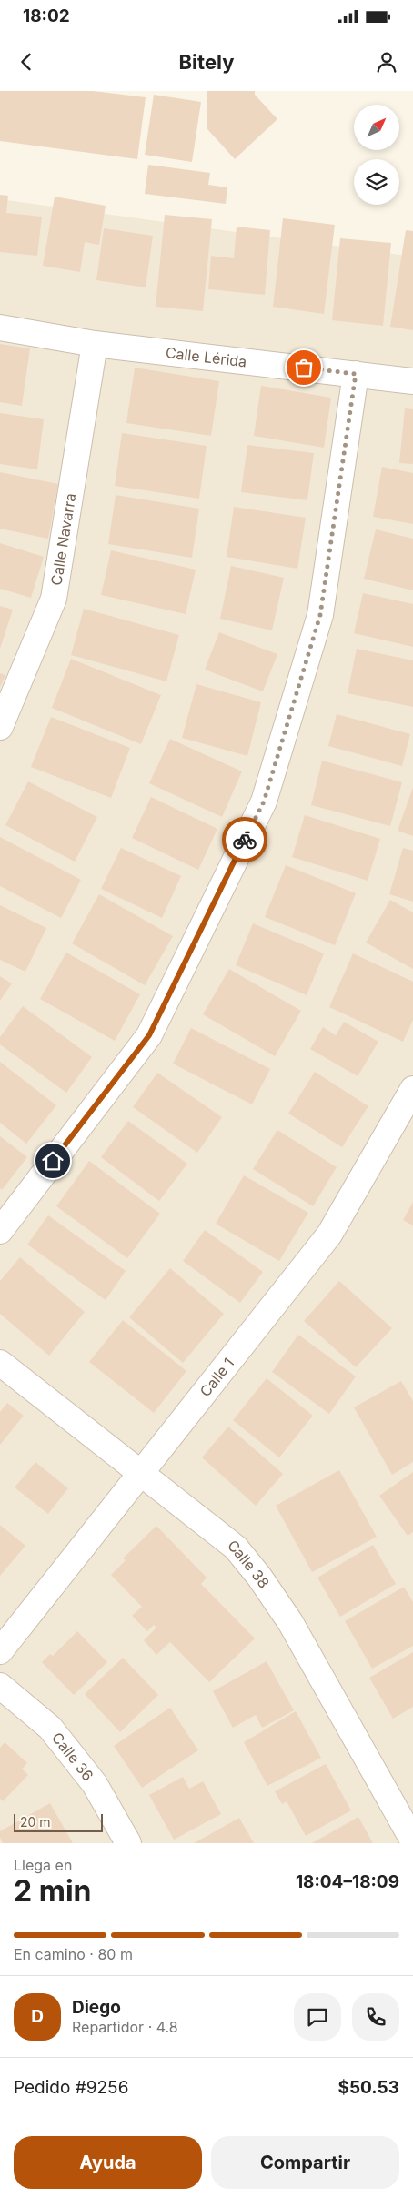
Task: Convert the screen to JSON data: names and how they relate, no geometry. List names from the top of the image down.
{
  "streets": {
    "street": [
      "Calle Lérida",
      "Calle Navarra",
      "Calle 1",
      "Calle 38",
      "Calle 36"
    ]
  },
  "crossings": [
    ["Calle Lérida", "Calle Navarra"],
    ["Calle 1", "Calle 38"]
  ],
  "scale_bar": "20 m",
  "north": "top right",
  "page": {
    "status": "18:02",
    "header": "Bitely",
    "scale": "20 m",
    "heading": ["2 min", "Llega en", "18:04–18:09"],
    "panel": [
      "Diego",
      "Repartidor · 4.8",
      "Pedido #9256",
      "$50.53"
    ],
    "bar": "En camino · 80 m",
    "round": "D",
    "buttons": ["Ayuda", "Compartir"]
  }
}
